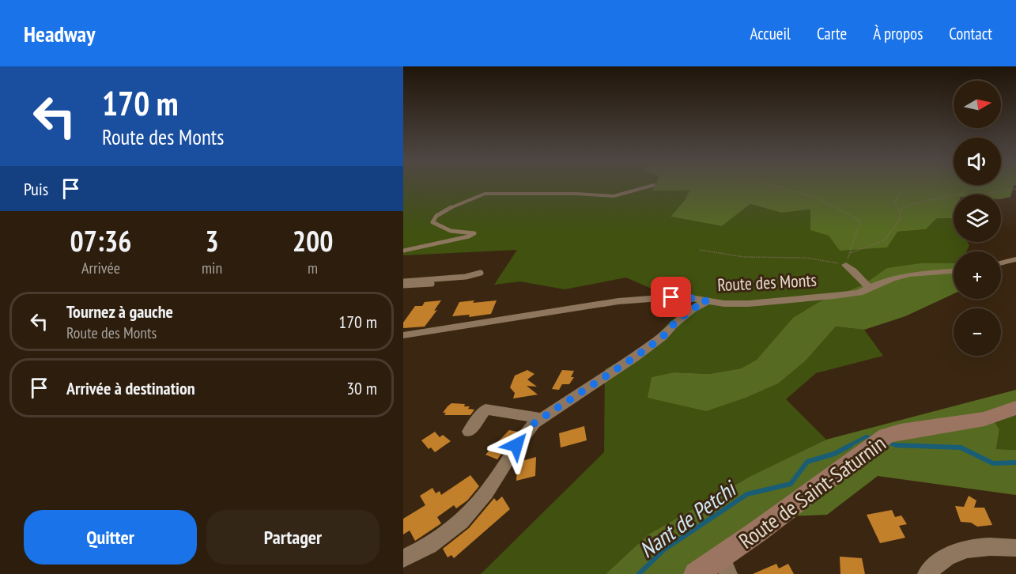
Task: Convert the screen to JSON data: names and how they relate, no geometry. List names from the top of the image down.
{
  "streets": {
    "street": ["Route des Monts", "Route de Saint-Saturnin"]
  },
  "water": ["Nant de Petchi"],
  "north": "right",
  "page": {
    "header": "Headway",
    "nav": [
      "Accueil",
      "Carte",
      "À propos",
      "Contact"
    ],
    "turn": ["170 m", "Route des Monts"],
    "map_buttons": ["+", "−"],
    "then": "Puis",
    "eta": [
      "07:36",
      "Arrivée",
      "3",
      "min",
      "200",
      "m"
    ],
    "list": [
      {
        "name": "Tournez à gauche",
        "note": "Route des Monts",
        "value": "170 m"
      },
      {
        "name": "Arrivée à destination",
        "value": "30 m"
      }
    ],
    "buttons": ["Quitter", "Partager"]
  }
}
